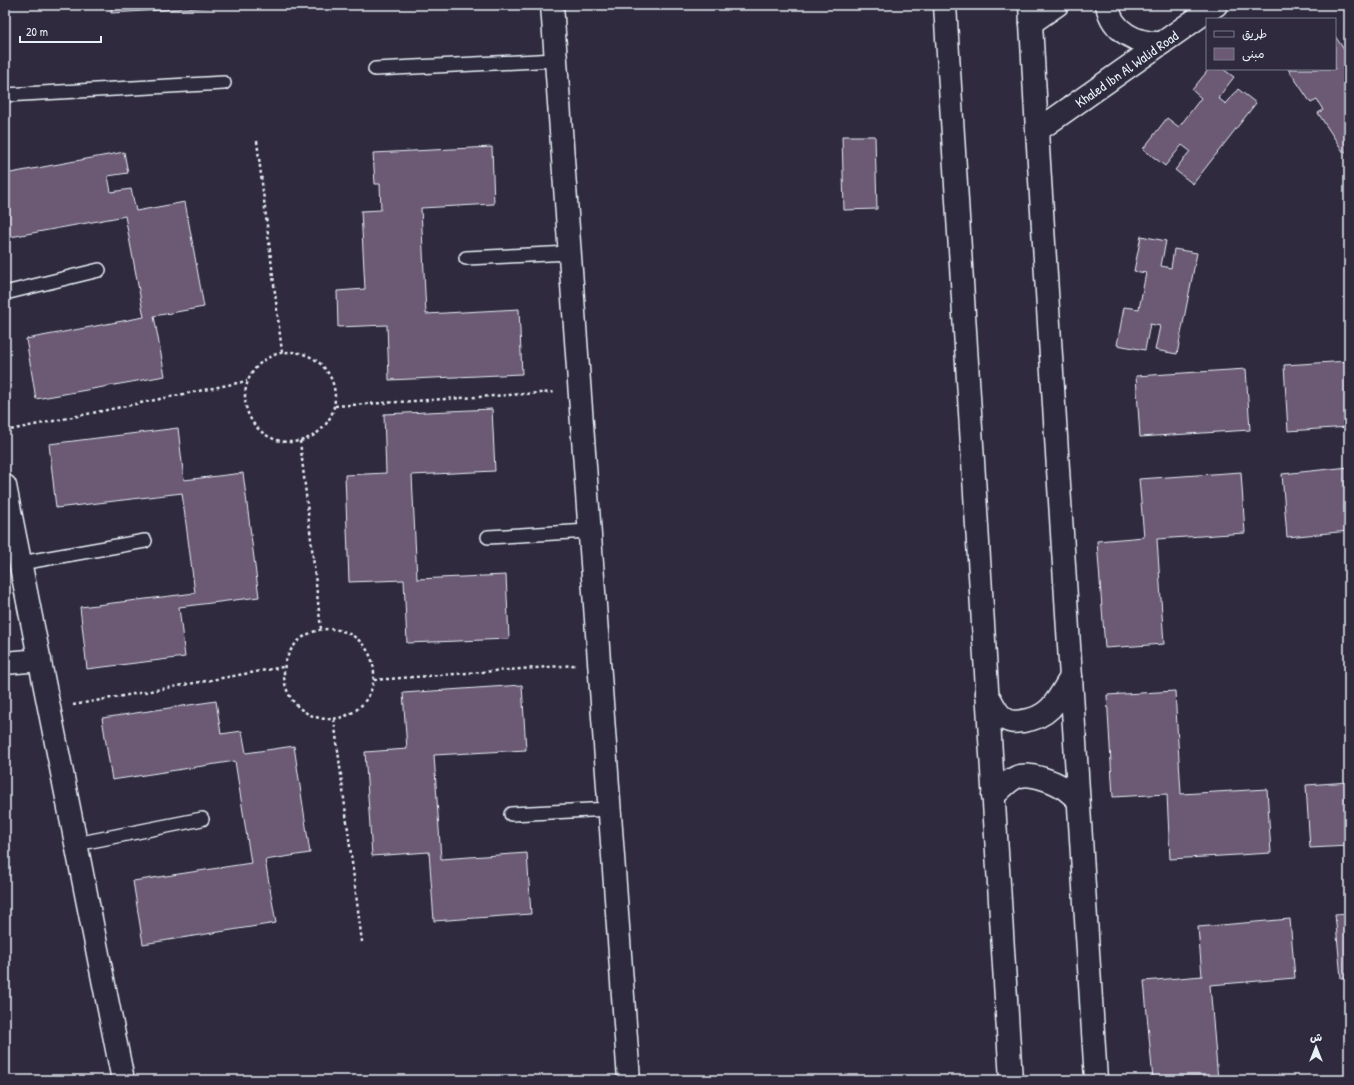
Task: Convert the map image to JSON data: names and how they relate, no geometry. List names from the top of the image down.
{
  "streets": {
    "street": ["Khaled Ibn Al Walid Road"]
  },
  "legend": ["طريق", "مبنى"],
  "scale_bar": "20 m",
  "north": "top"
}
